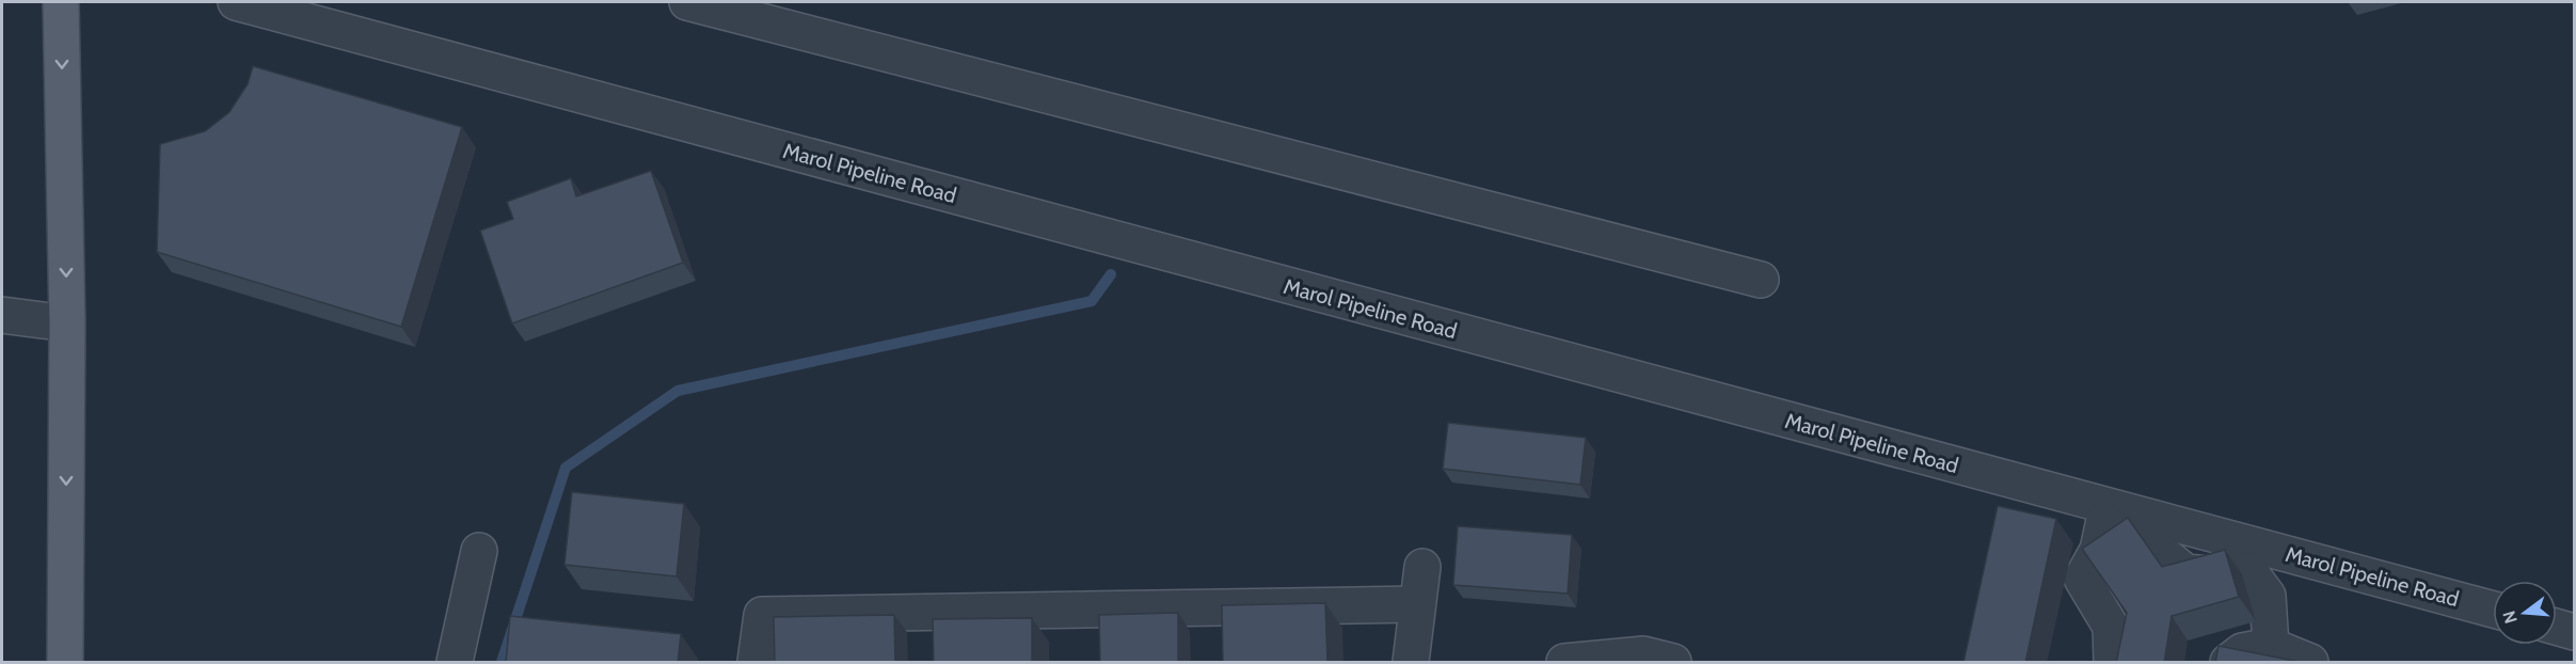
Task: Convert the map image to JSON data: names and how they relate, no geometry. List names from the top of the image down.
{
  "streets": {
    "street": ["Marol Pipeline Road"]
  },
  "north": "left"
}
